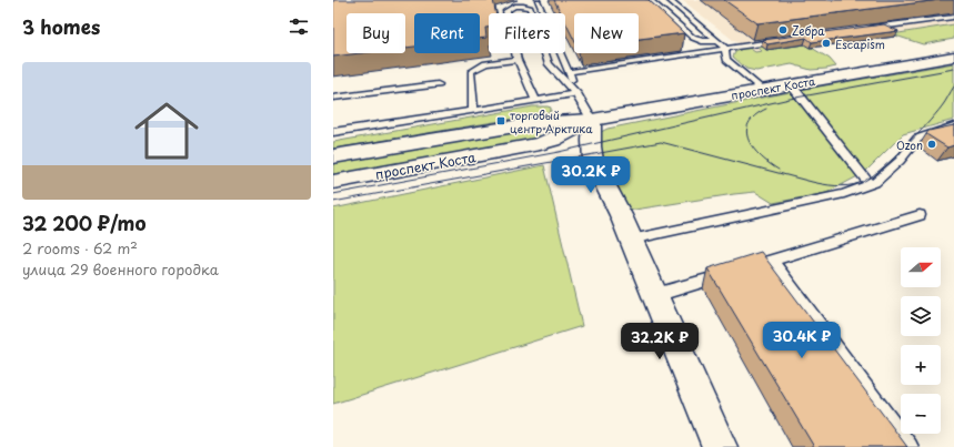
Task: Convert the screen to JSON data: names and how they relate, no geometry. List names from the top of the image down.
{
  "streets": {
    "main road": ["проспект Коста"]
  },
  "places": {
    "other": ["Zeбра", "Escapism", "Ozon"],
    "transit": ["торговый центр Арктика"]
  },
  "north": "right",
  "page": {
    "heading": "3 homes",
    "chip": [
      "Buy",
      "Rent",
      "Filters",
      "New"
    ],
    "list": [
      {
        "name": "32 200 ₽/mo",
        "note": "2 rooms · 62 m² · улица 29 военного городка"
      }
    ],
    "price": ["30.2K ₽", "30.4K ₽", "32.2K ₽"],
    "map_buttons": ["+", "−"]
  }
}
